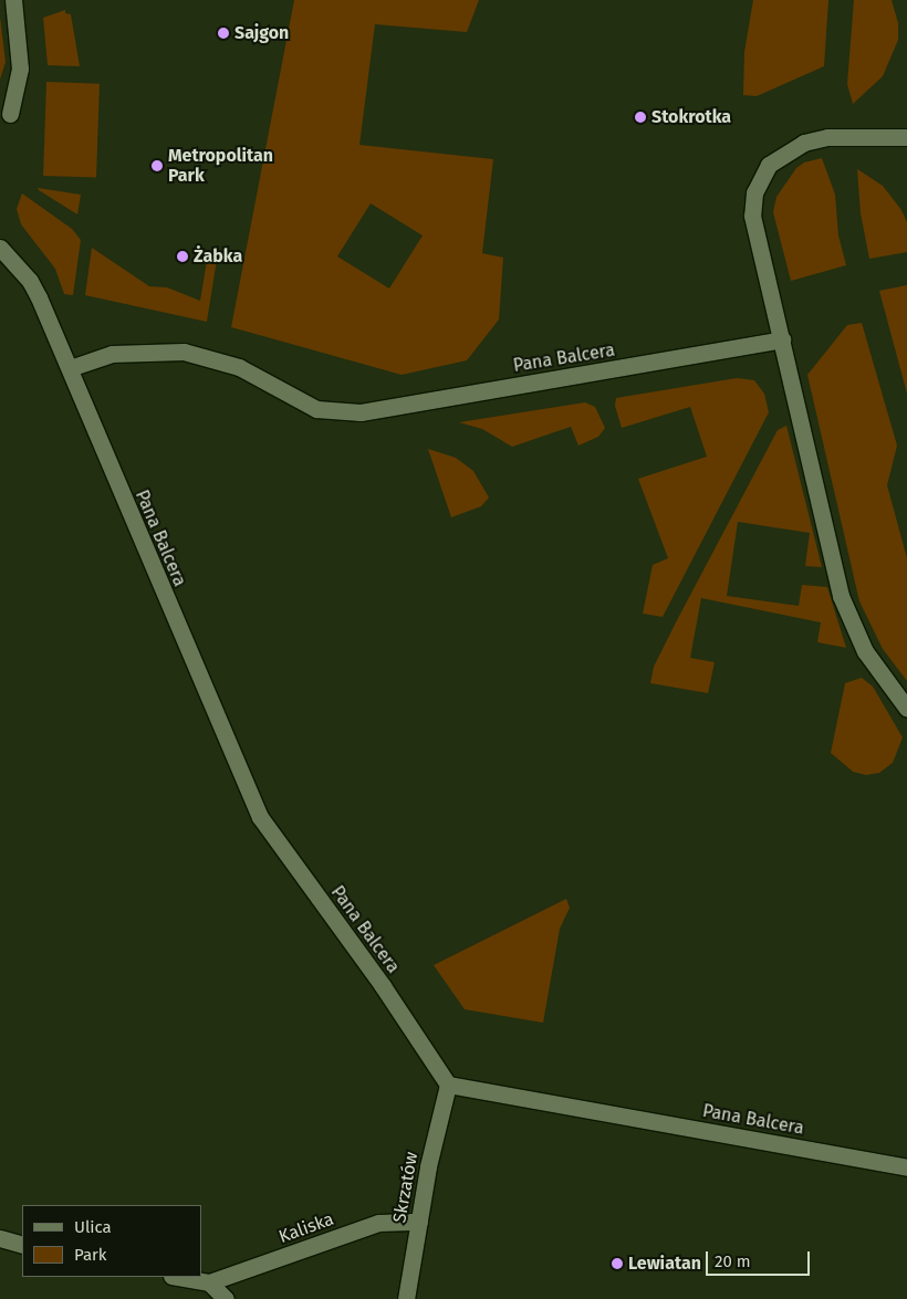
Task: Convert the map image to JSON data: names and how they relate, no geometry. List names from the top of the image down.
{
  "streets": {
    "street": ["Pana Balcera", "Skrzatów", "Kaliska"]
  },
  "crossings": [
    ["Pana Balcera", "Skrzatów"],
    ["Skrzatów", "Kaliska"]
  ],
  "places": [
    "Sajgon",
    "Stokrotka",
    "Metropolitan Park",
    "Żabka",
    "Lewiatan"
  ],
  "legend": ["Ulica", "Park"],
  "scale_bar": "20 m"
}
